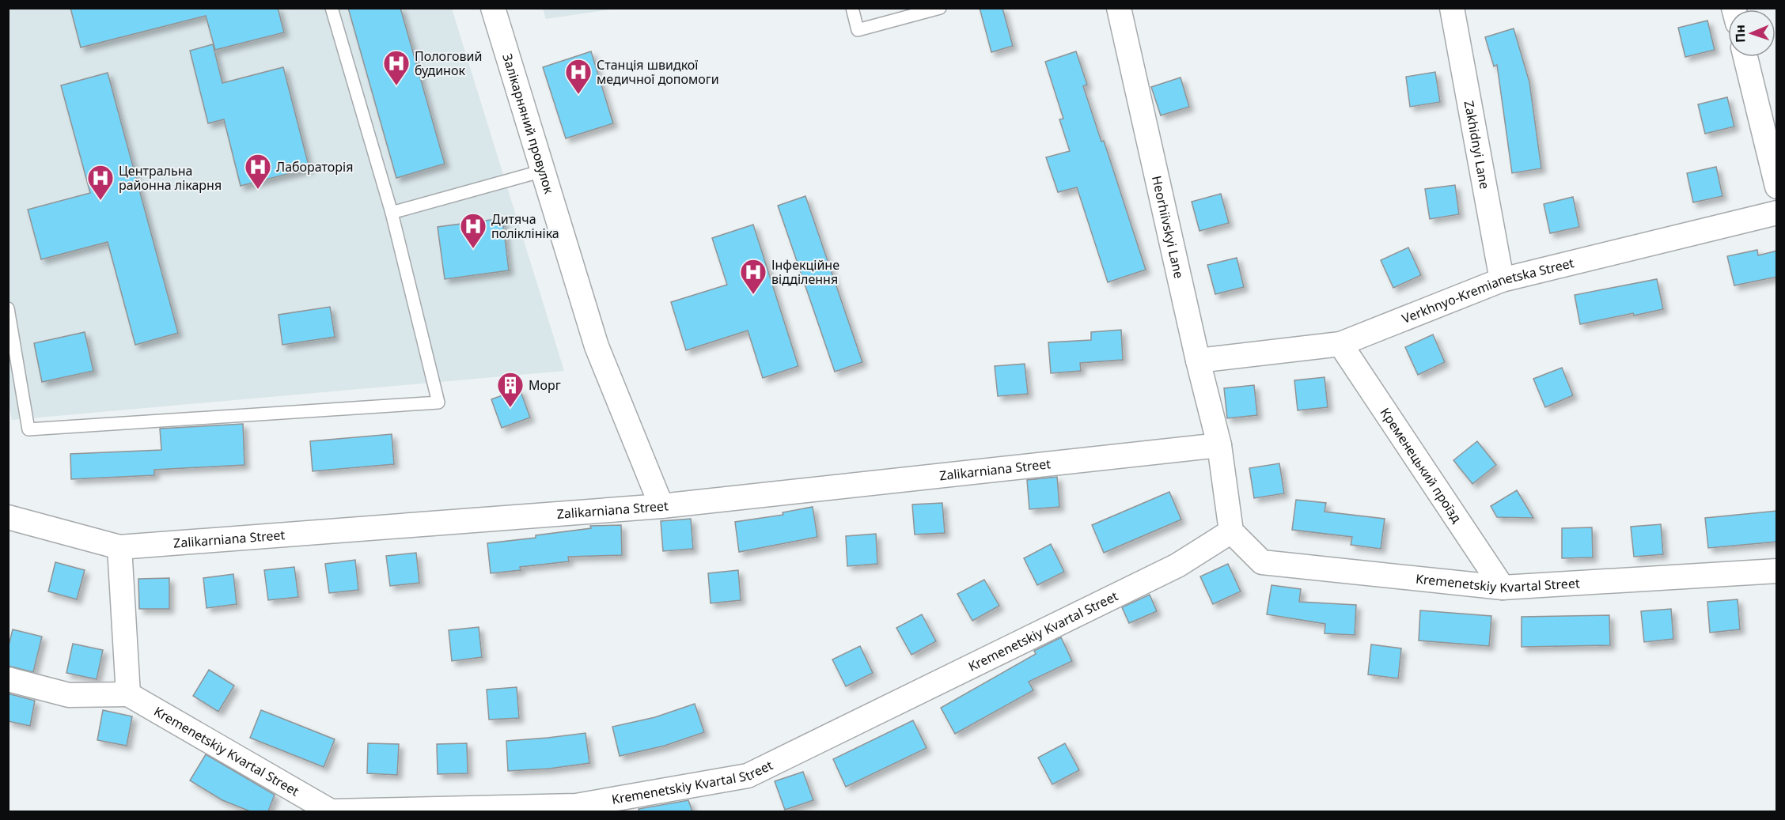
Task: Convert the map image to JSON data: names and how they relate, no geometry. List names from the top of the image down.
{
  "streets": {
    "street": [
      "Залікарняний провулок",
      "Zakhidnyi Lane",
      "Heorhiivskyi Lane",
      "Verkhnyo-Kremianetska Street",
      "Кременецький проїзд",
      "Zalikarniana Street",
      "Kremenetskiy Kvartal Street"
    ]
  },
  "crossings": [
    ["Залікарняний провулок", "Zalikarniana Street"],
    ["Zakhidnyi Lane", "Verkhnyo-Kremianetska Street"],
    ["Heorhiivskyi Lane", "Verkhnyo-Kremianetska Street"],
    ["Heorhiivskyi Lane", "Zalikarniana Street"],
    ["Verkhnyo-Kremianetska Street", "Кременецький проїзд"],
    ["Кременецький проїзд", "Kremenetskiy Kvartal Street"]
  ],
  "places": {
    "hospital": [
      "Пологовий будинок",
      "Станція швидкої медичної допомоги",
      "Лабораторія",
      "Центральна районна лікарня",
      "Дитяча поліклініка",
      "Інфекційне відділення"
    ],
    "building": ["Морг"]
  },
  "north": "left"
}
